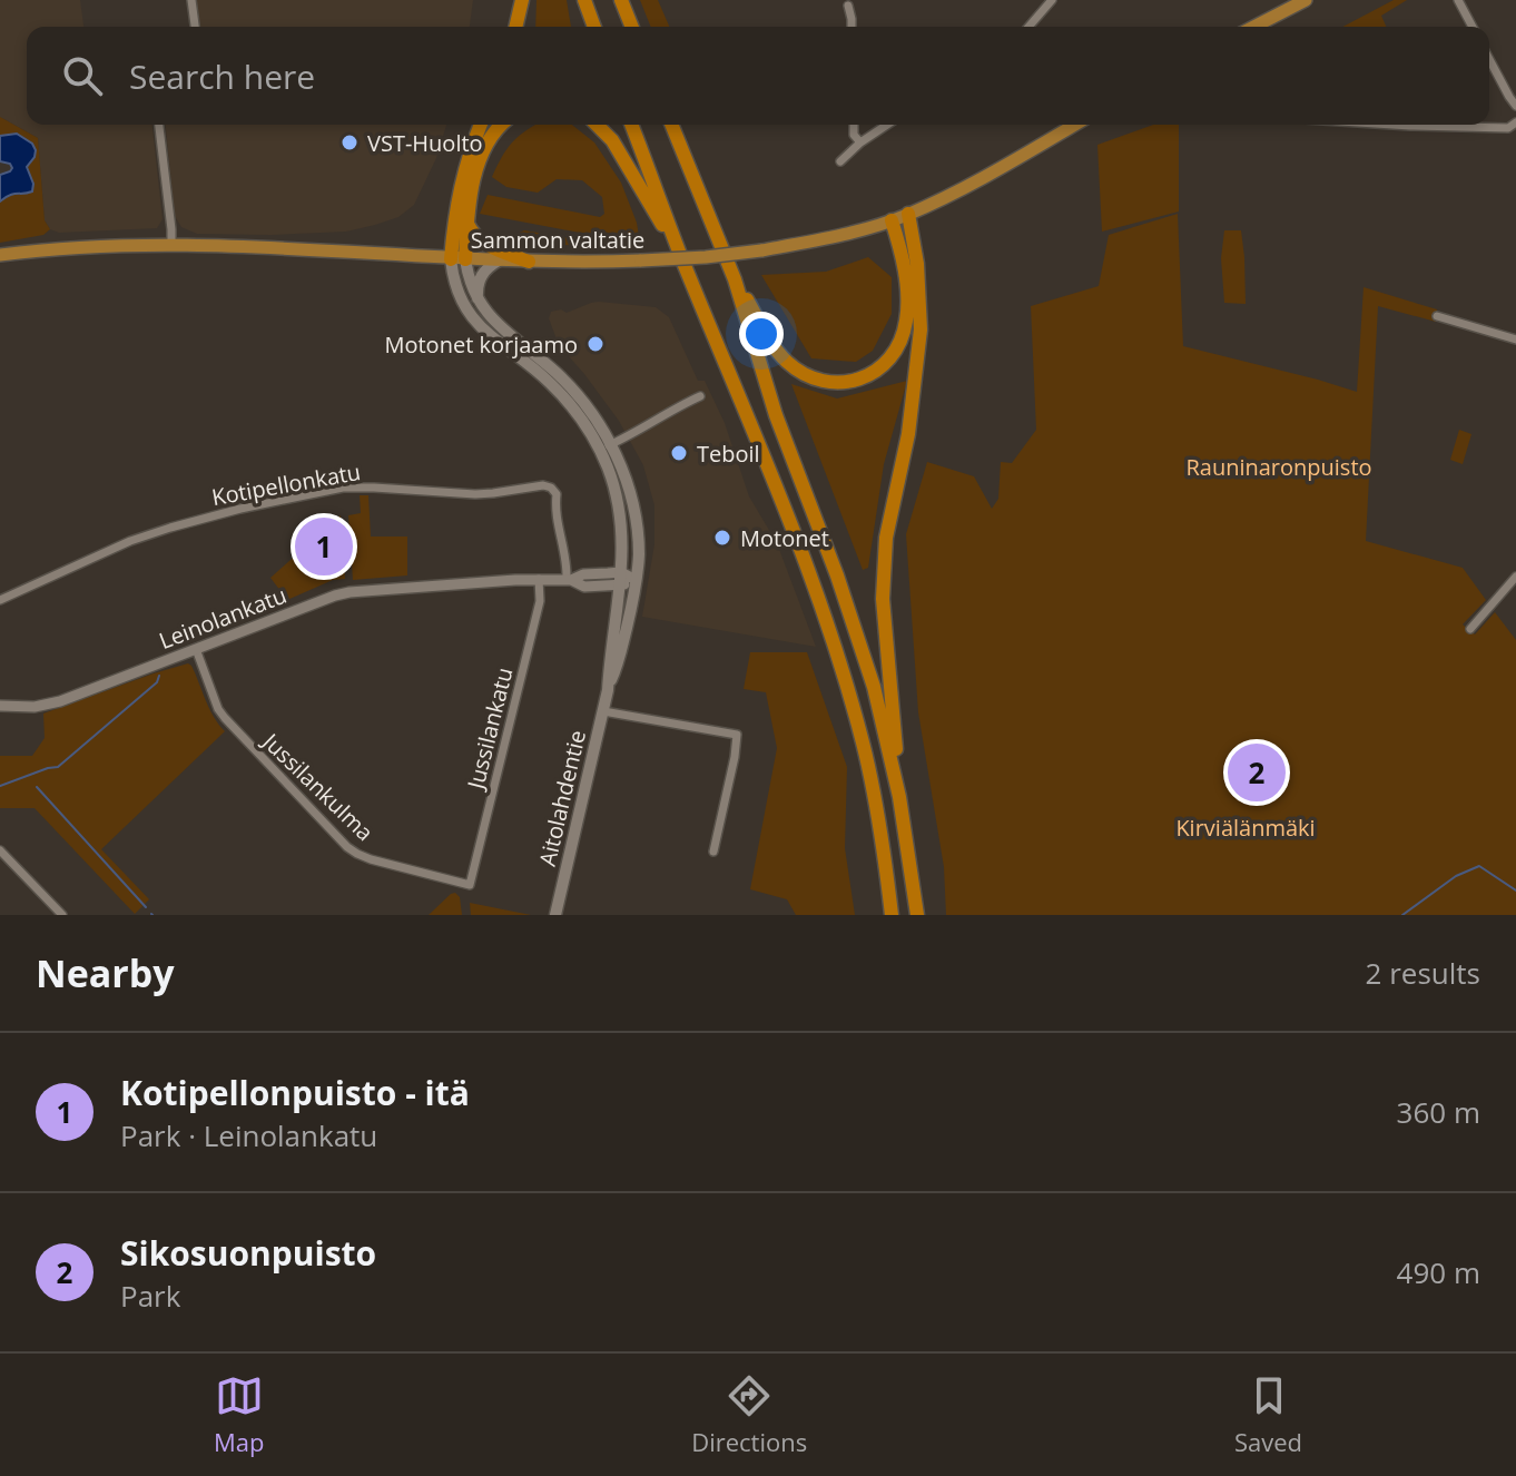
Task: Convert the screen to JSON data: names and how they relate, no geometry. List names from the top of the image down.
{
  "streets": {
    "main road": ["Sammon valtatie", "Aitolahdentie"],
    "street": [
      "Kotipellonkatu",
      "Leinolankatu",
      "Jussilankatu",
      "Jussilankulma"
    ]
  },
  "crossings": [
    ["Sammon valtatie", "Aitolahdentie"],
    ["Kotipellonkatu", "Leinolankatu"],
    ["Leinolankatu", "Jussilankatu"],
    ["Leinolankatu", "Jussilankulma"],
    ["Leinolankatu", "Aitolahdentie"],
    ["Jussilankatu", "Jussilankulma"]
  ],
  "parks": ["Rauninaronpuisto", "Kirviälänmäki"],
  "places": [
    "VST-Huolto",
    "Motonet korjaamo",
    "Teboil",
    "Motonet"
  ],
  "page": {
    "search": "Search here",
    "pins": ["1", "2"],
    "heading": ["Nearby", "2 results"],
    "list": [
      {
        "mark": "1",
        "name": "Kotipellonpuisto - itä",
        "note": "Park · Leinolankatu",
        "value": "360 m"
      },
      {
        "mark": "2",
        "name": "Sikosuonpuisto",
        "note": "Park",
        "value": "490 m"
      }
    ],
    "nav": ["Map", "Directions", "Saved"]
  }
}
